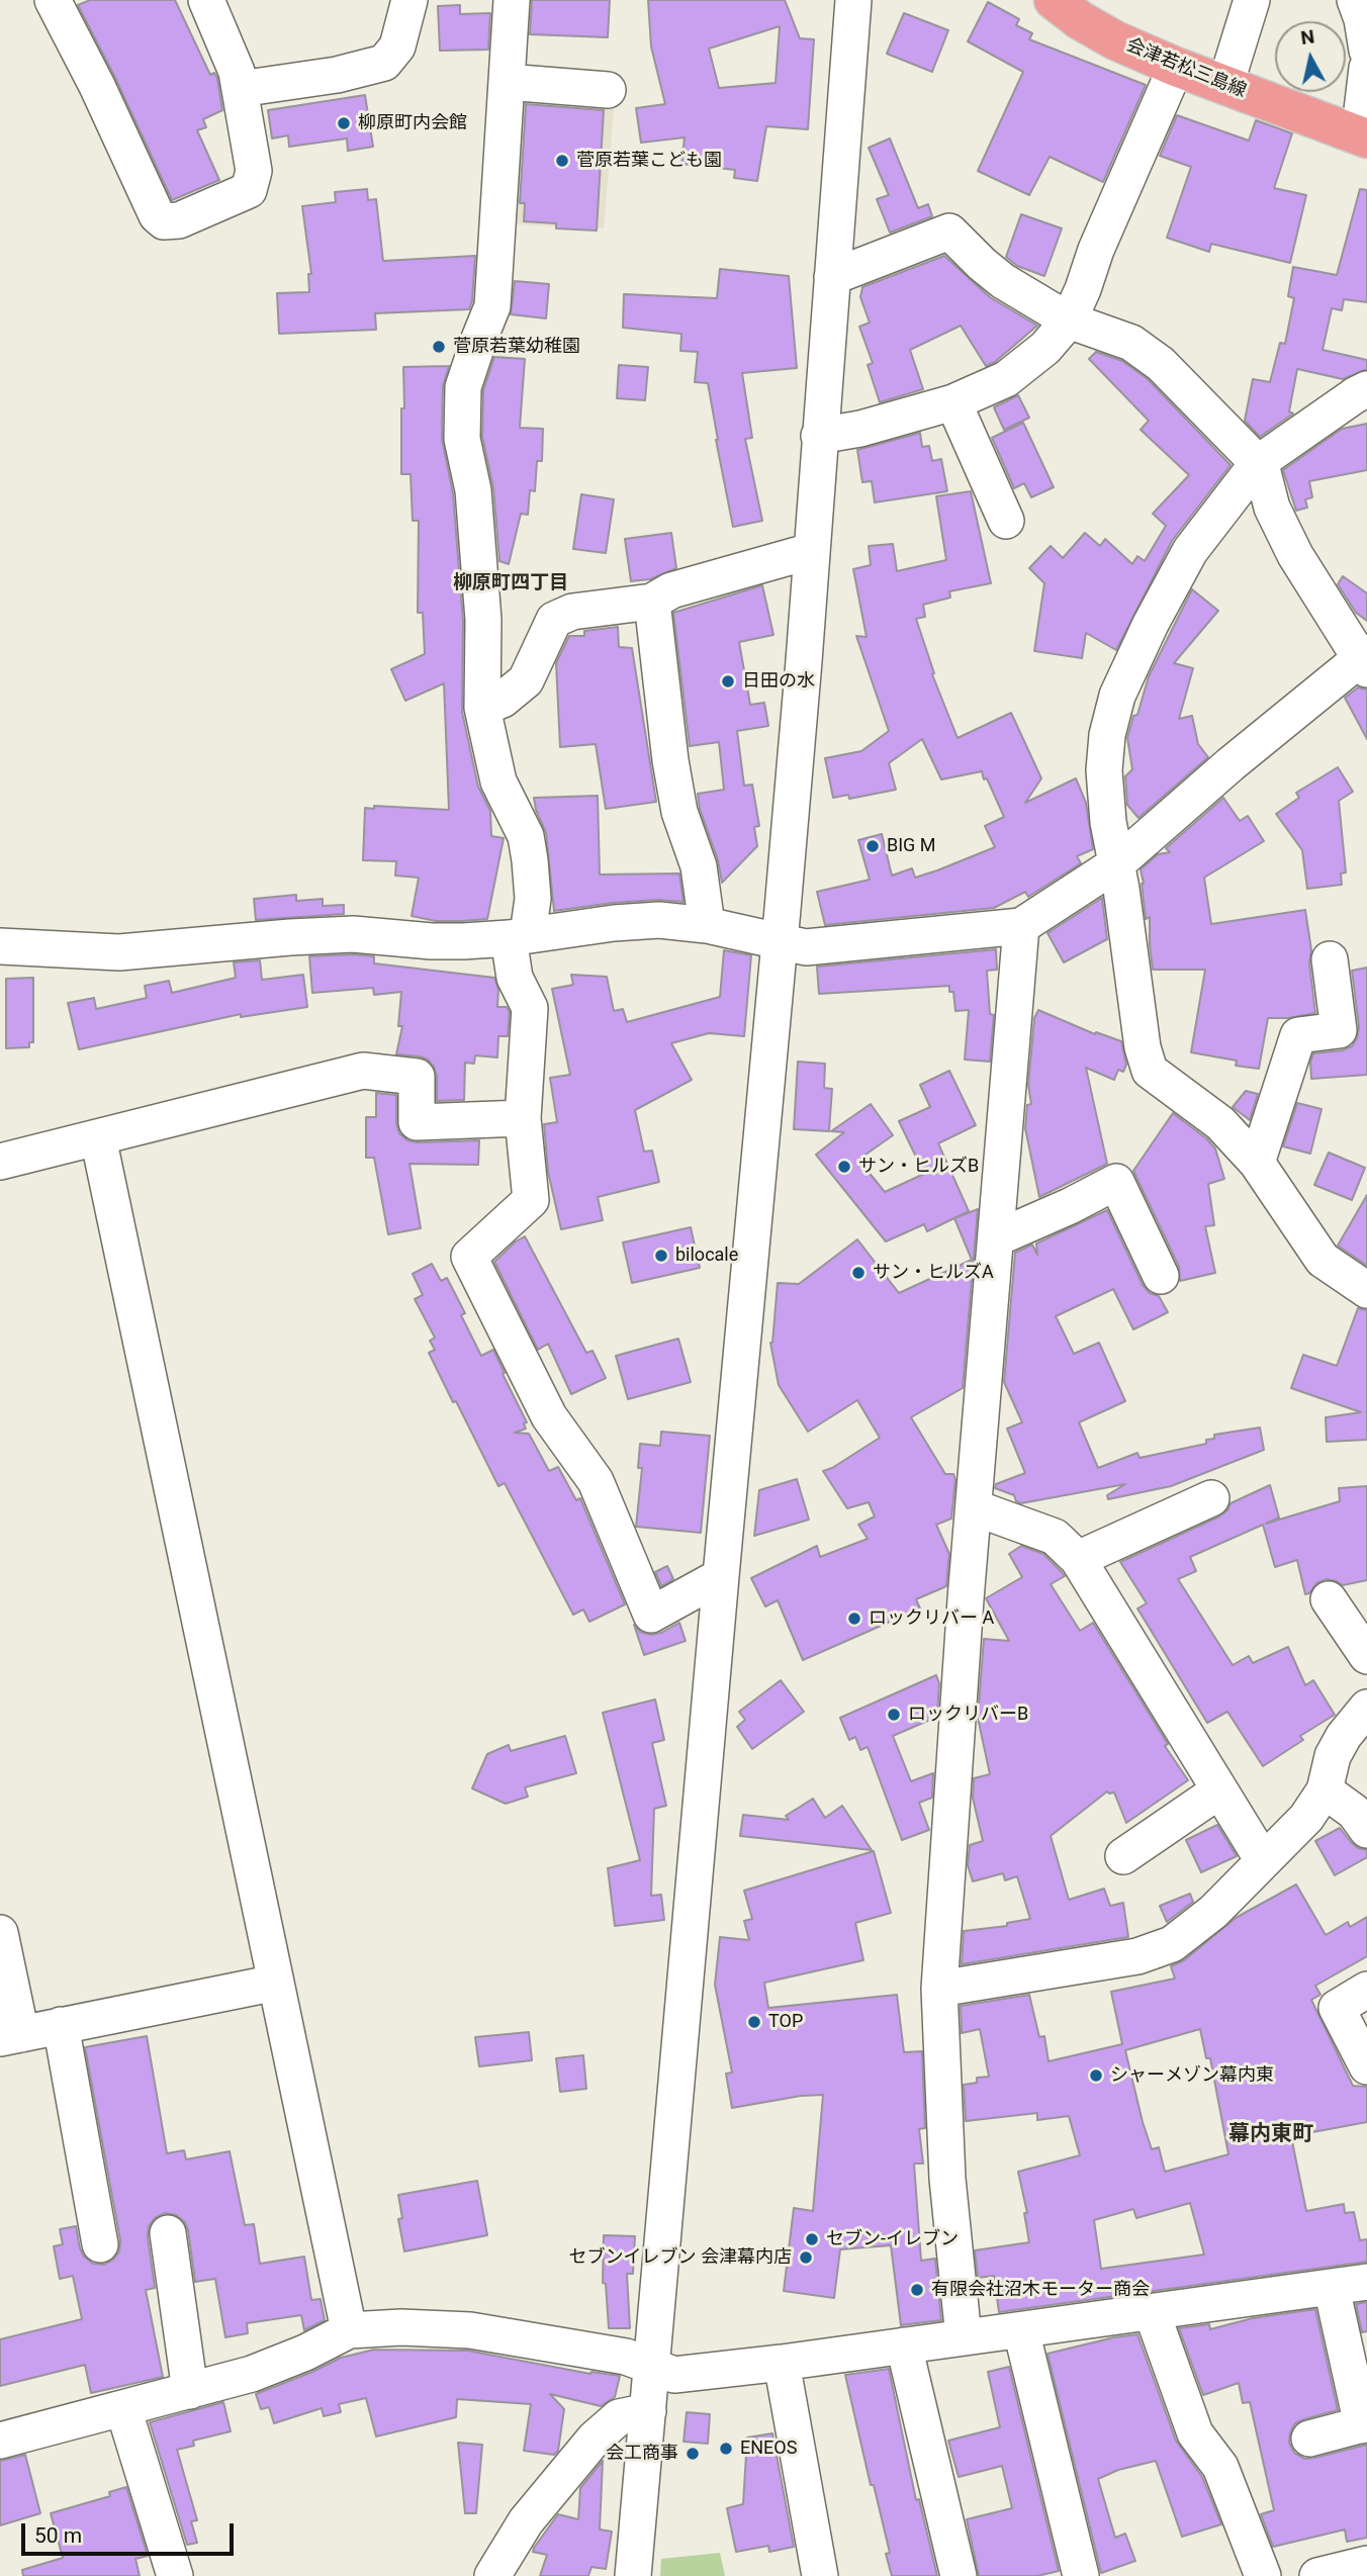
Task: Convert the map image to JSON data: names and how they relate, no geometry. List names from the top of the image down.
{
  "streets": {
    "main road": ["会津若松三島線"]
  },
  "districts": ["柳原町四丁目", "幕内東町"],
  "places": [
    "柳原町内会館",
    "菅原若葉こども園",
    "菅原若葉幼稚園",
    "日田の水",
    "BIG M",
    "サン・ヒルズB",
    "bilocale",
    "サン・ヒルズA",
    "ロックリバー A",
    "ロックリバーB",
    "TOP",
    "シャーメゾン幕内東",
    "セブン-イレブン",
    "セブンイレブン 会津幕内店",
    "有限会社沼木モーター商会",
    "ENEOS",
    "会工商事"
  ],
  "scale_bar": "50 m",
  "north": "top"
}
